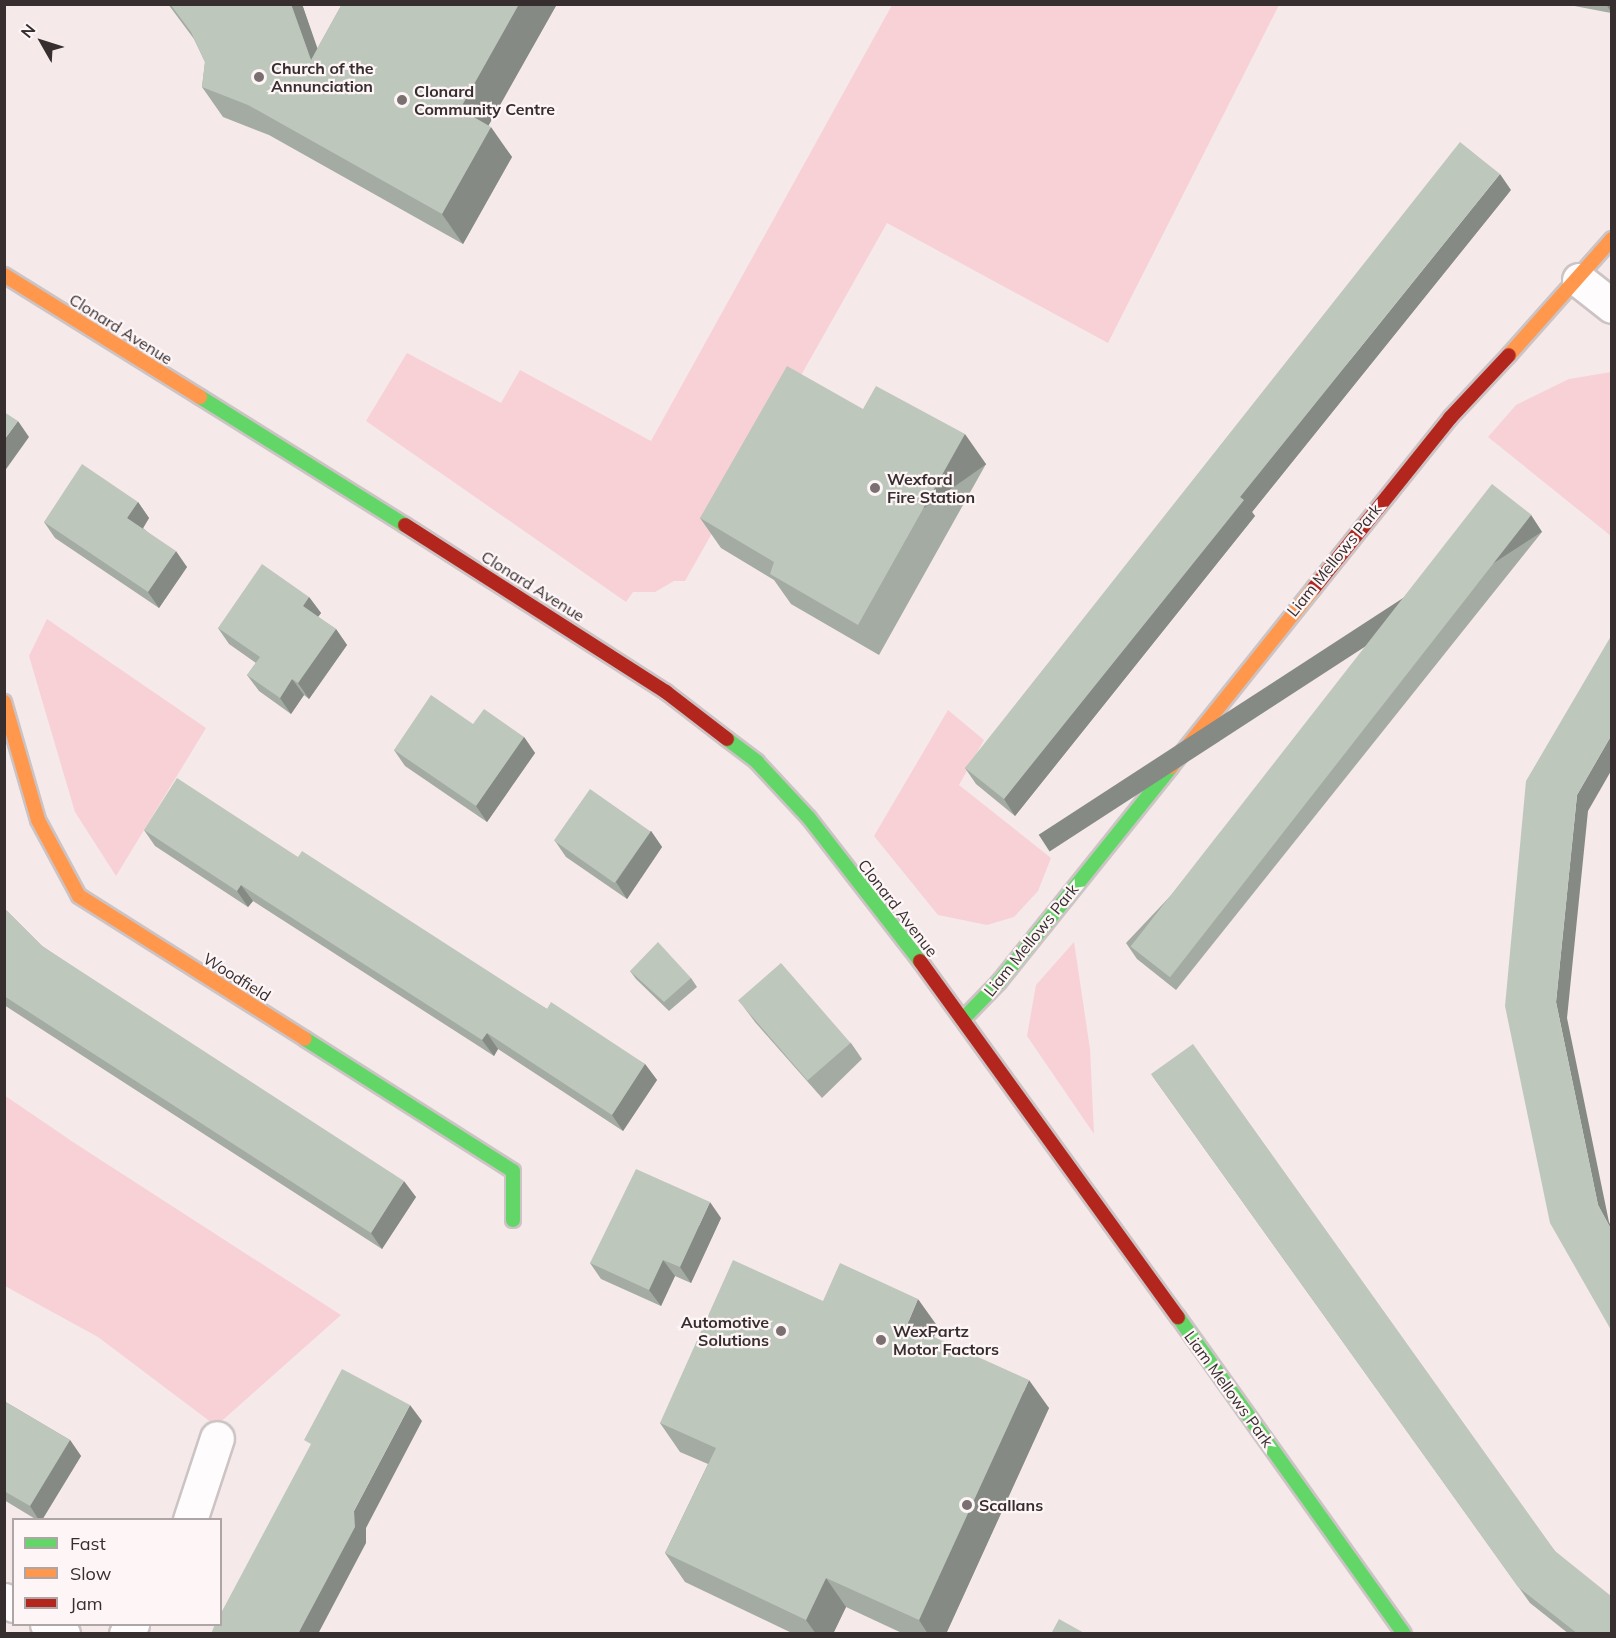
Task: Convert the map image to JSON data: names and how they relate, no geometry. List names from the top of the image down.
{
  "streets": {
    "street": ["Clonard Avenue", "Liam Mellows Park", "Woodfield"]
  },
  "crossings": [
    ["Clonard Avenue", "Liam Mellows Park"]
  ],
  "places": [
    "Church of the Annunciation",
    "Clonard Community Centre",
    "Wexford Fire Station",
    "Automotive Solutions",
    "WexPartz Motor Factors",
    "Scallans"
  ],
  "legend": ["Fast", "Slow", "Jam"],
  "north": "top left"
}
